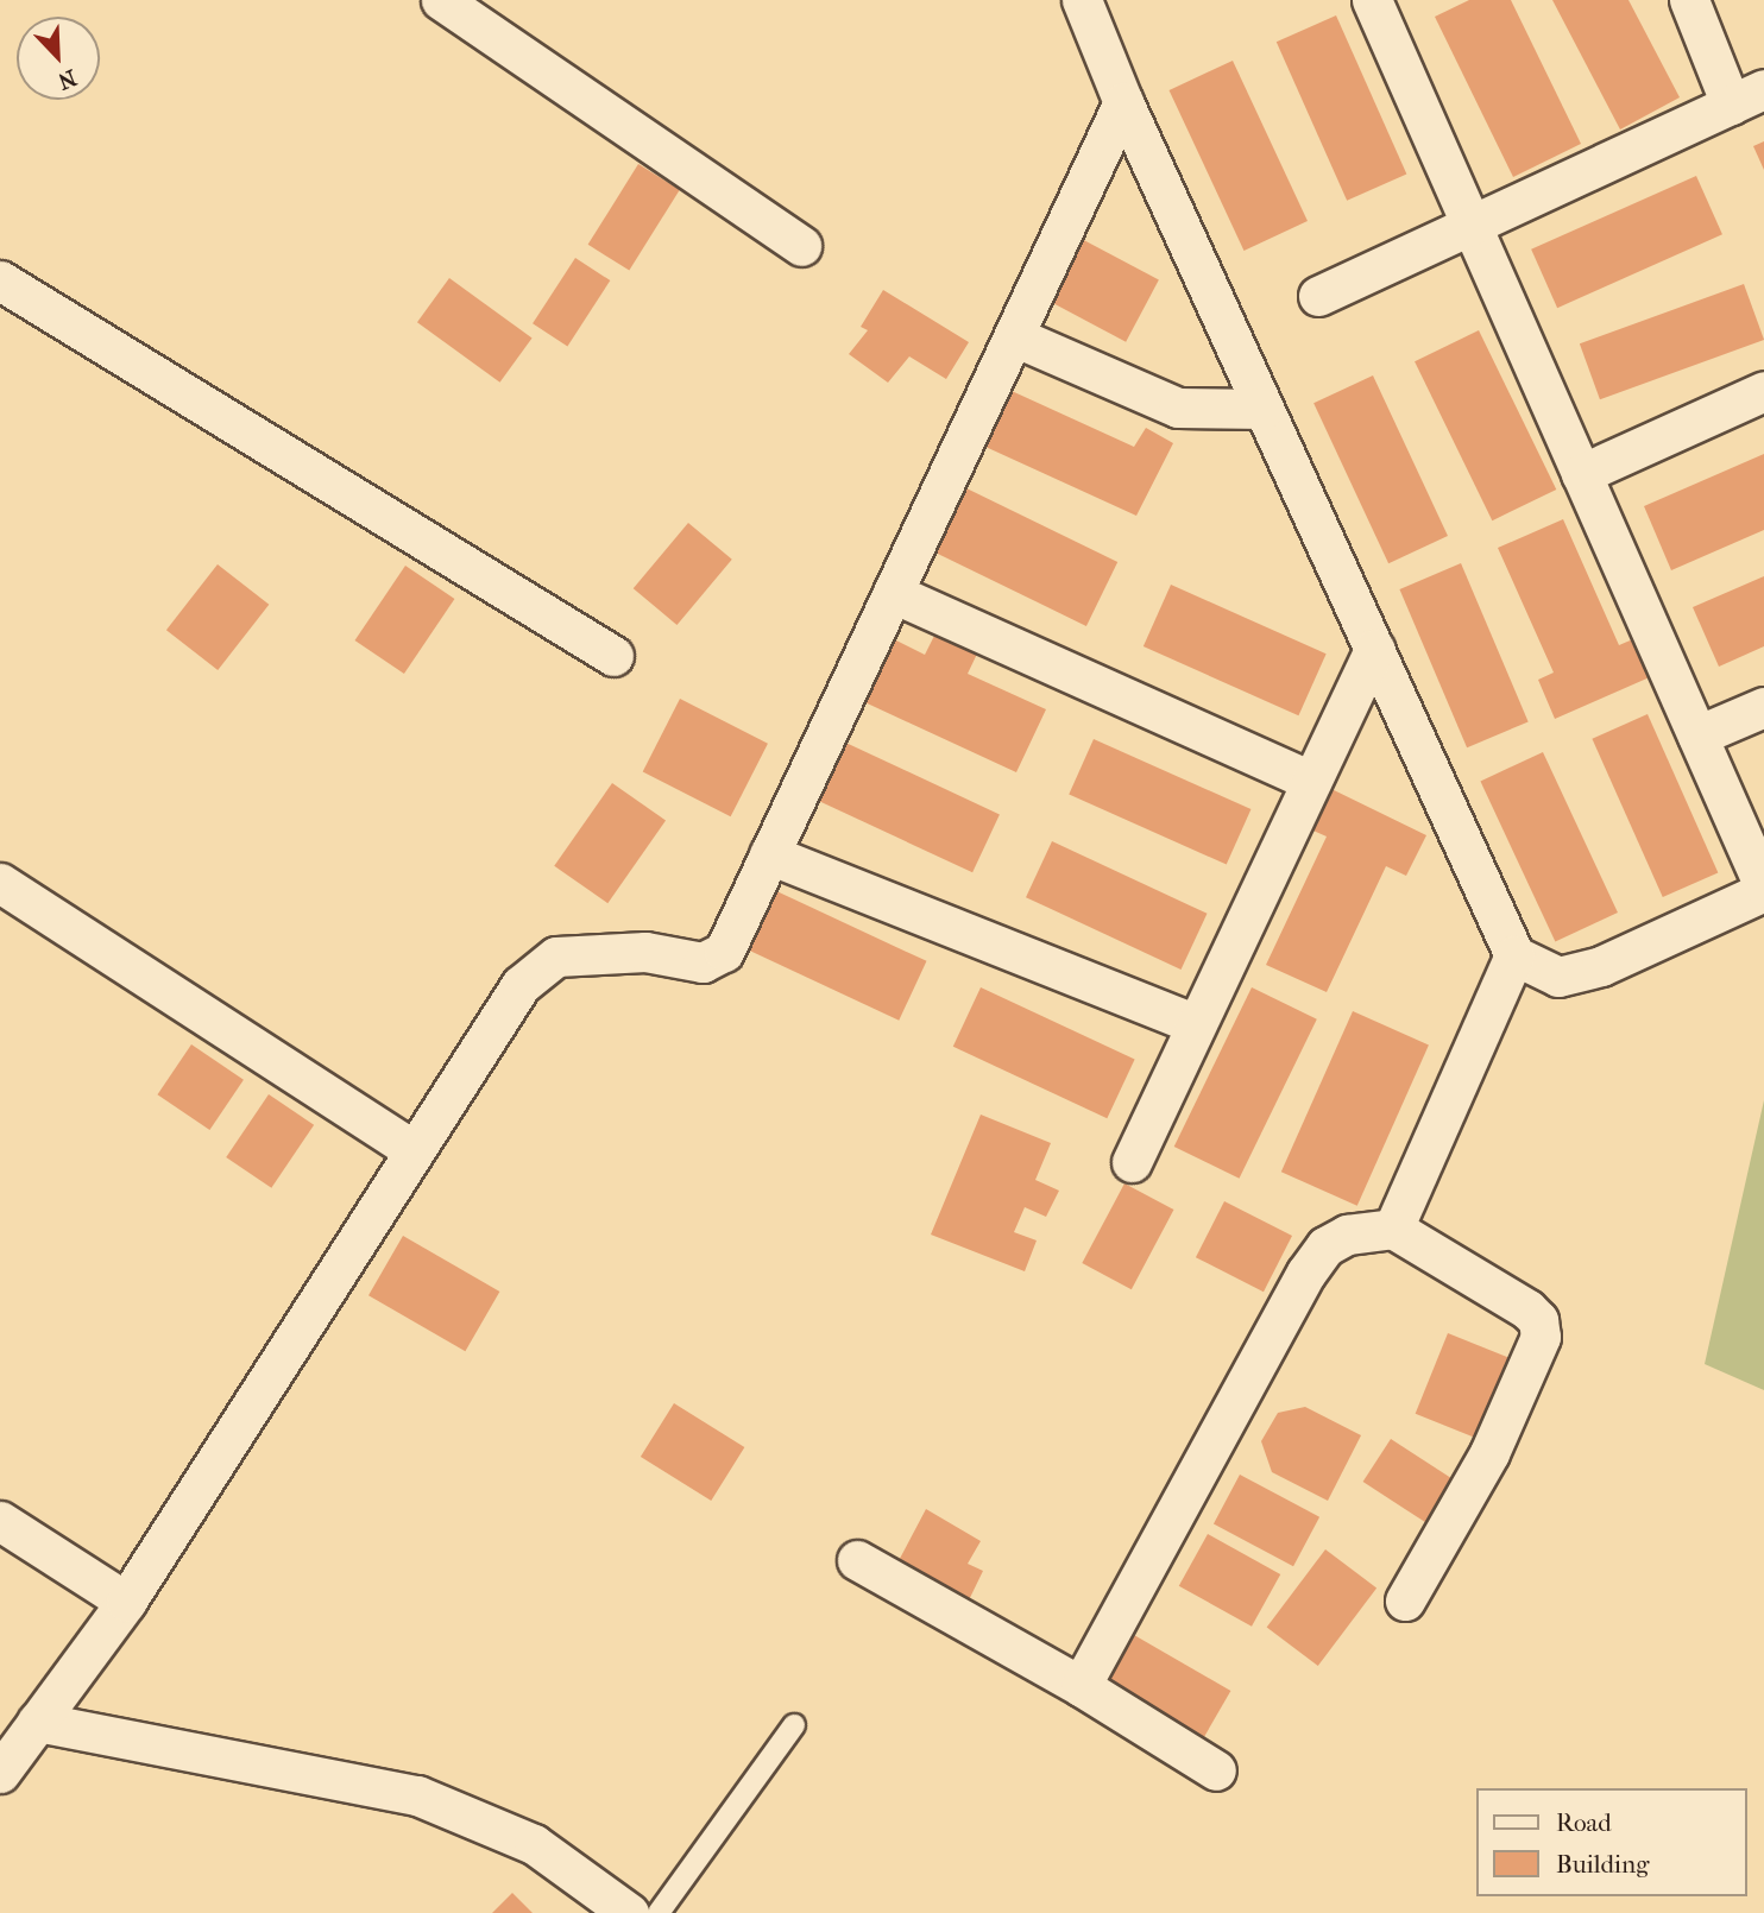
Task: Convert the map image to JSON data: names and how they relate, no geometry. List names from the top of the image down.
{
  "legend": ["Road", "Building"],
  "north": "bottom right"
}
